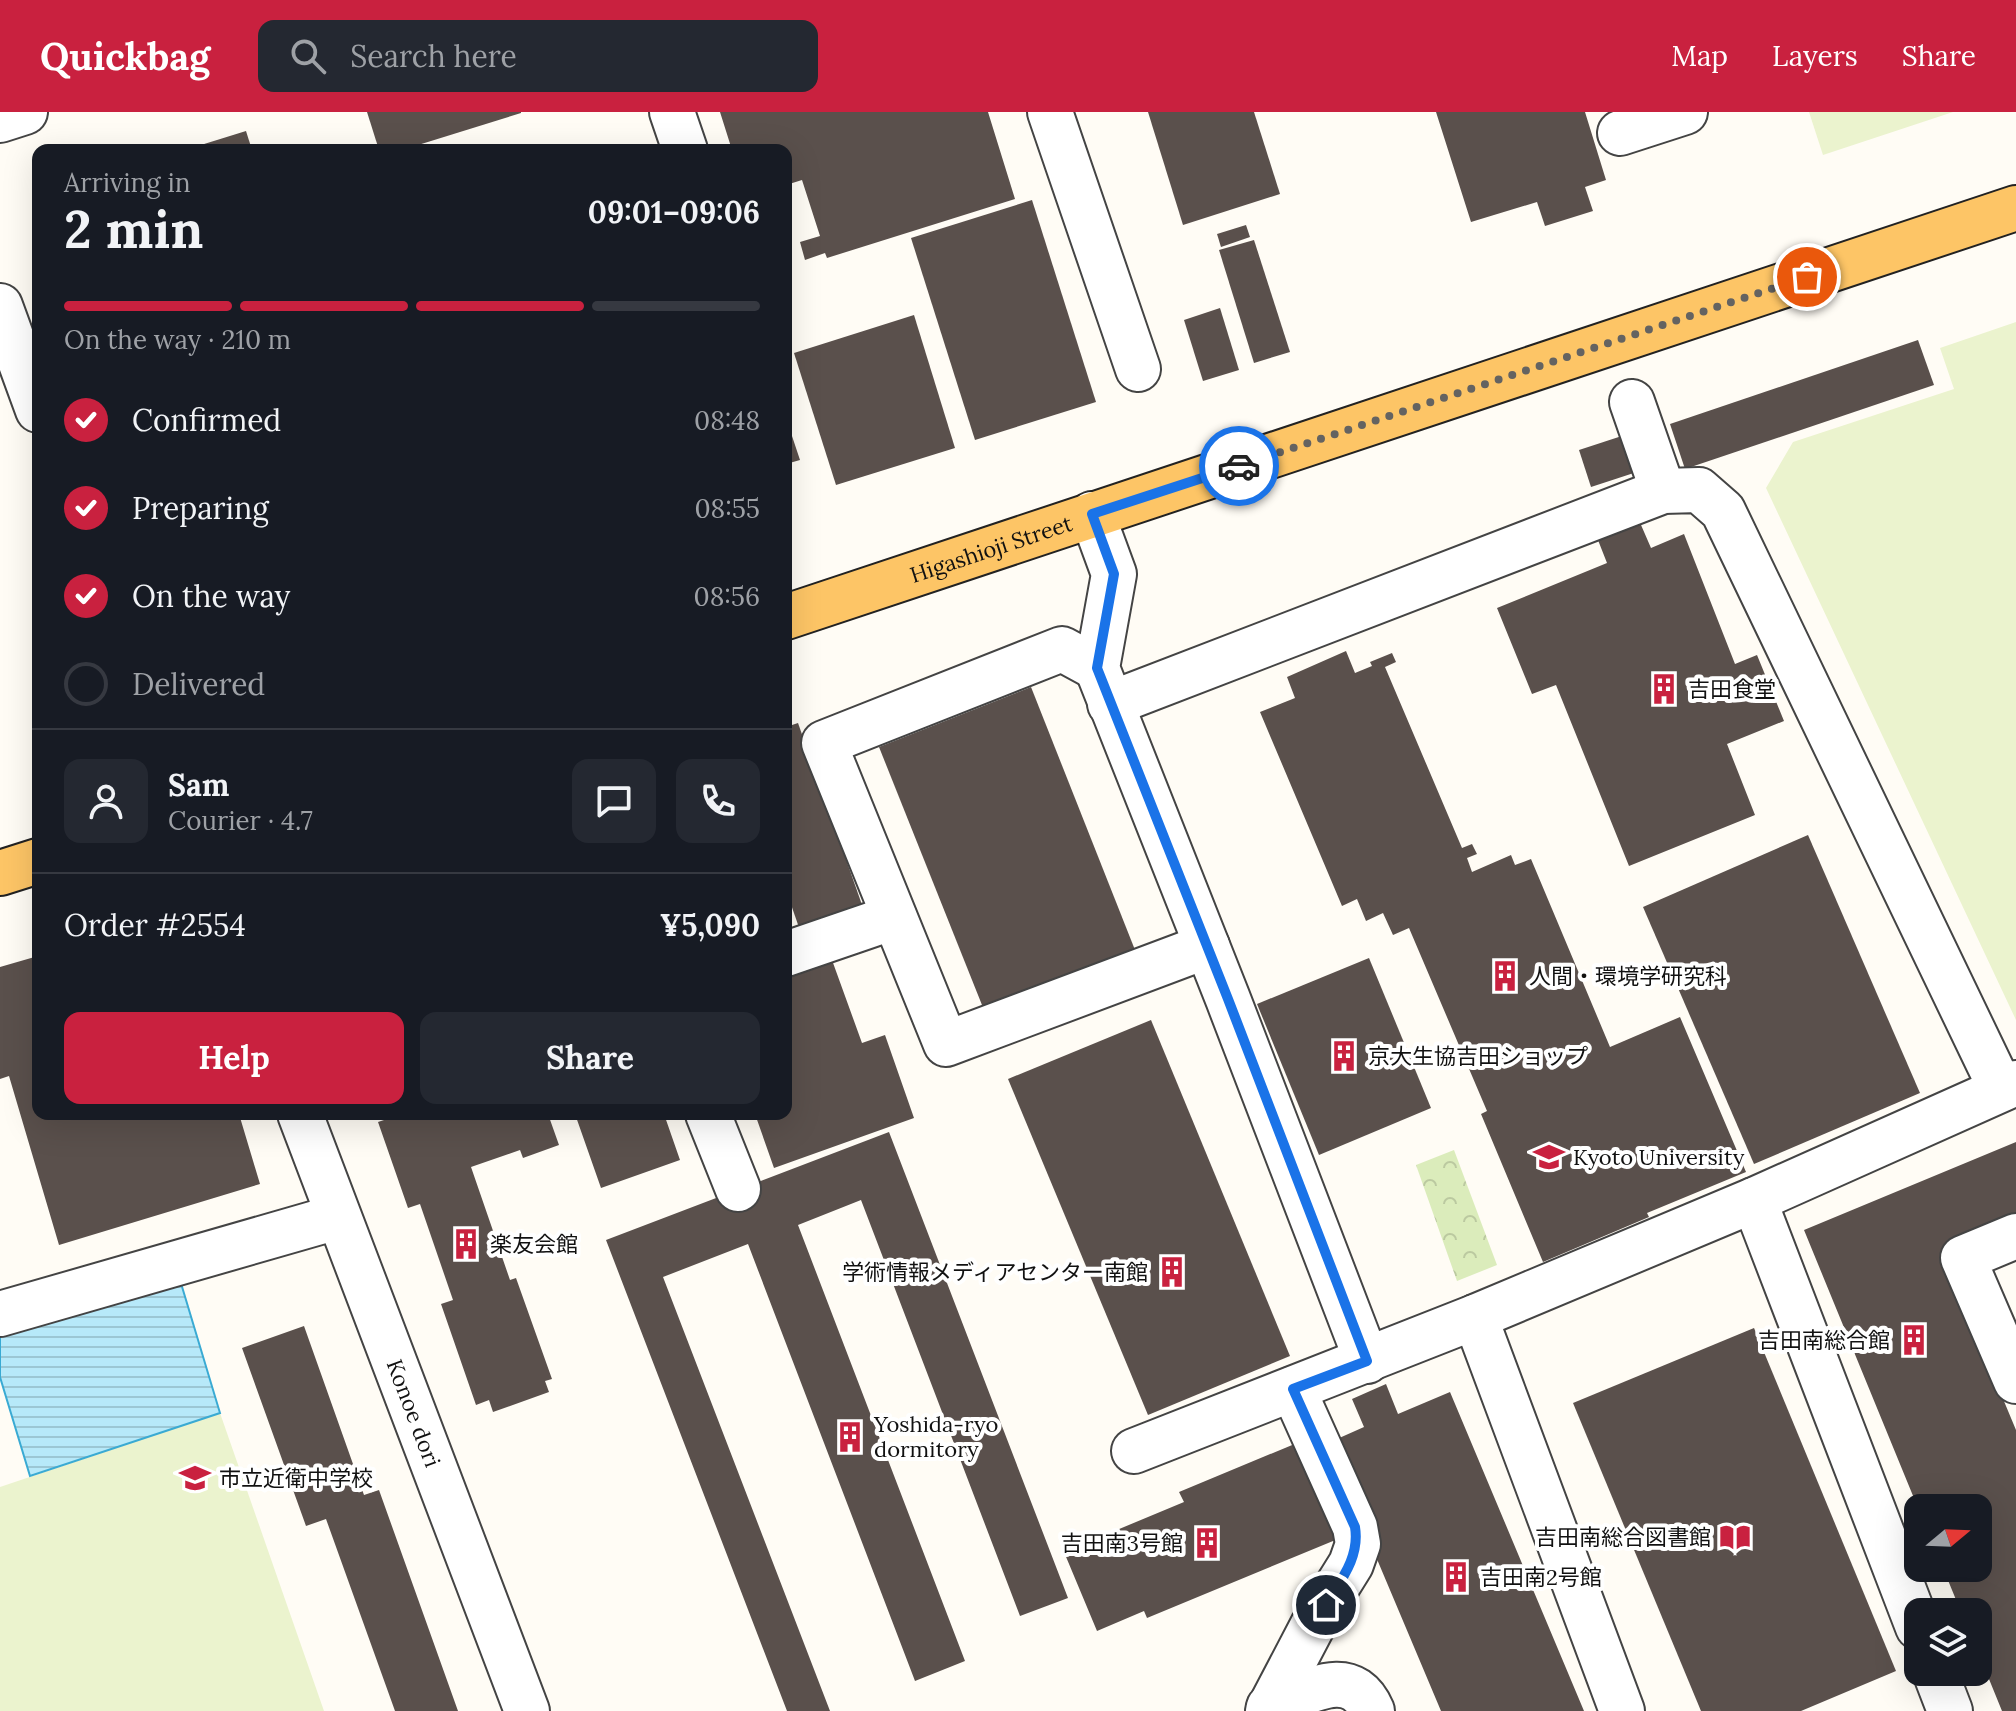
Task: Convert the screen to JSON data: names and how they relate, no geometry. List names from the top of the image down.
{
  "streets": {
    "main road": ["Higashioji Street"],
    "street": ["Konoe dori"]
  },
  "places": {
    "building": [
      "吉田食堂",
      "人間・環境学研究科",
      "京大生協吉田ショップ",
      "楽友会館",
      "学術情報メディアセンター南館",
      "吉田南総合館",
      "Yoshida-ryo dormitory",
      "吉田南3号館",
      "吉田南2号館"
    ],
    "school or university": ["Kyoto University", "市立近衛中学校"],
    "library": ["吉田南総合図書館"]
  },
  "north": "right",
  "page": {
    "header": "Quickbag",
    "search": "Search here",
    "nav": ["Map", "Layers", "Share"],
    "heading": ["2 min", "Arriving in", "09:01–09:06"],
    "panel": [
      "Sam",
      "Courier · 4.7",
      "Order #2554",
      "¥5,090"
    ],
    "bar": "On the way · 210 m",
    "list": [
      ["Confirmed", "08:48"],
      ["Preparing", "08:55"],
      ["On the way", "08:56"],
      "Delivered"
    ],
    "buttons": ["Help", "Share"]
  }
}
